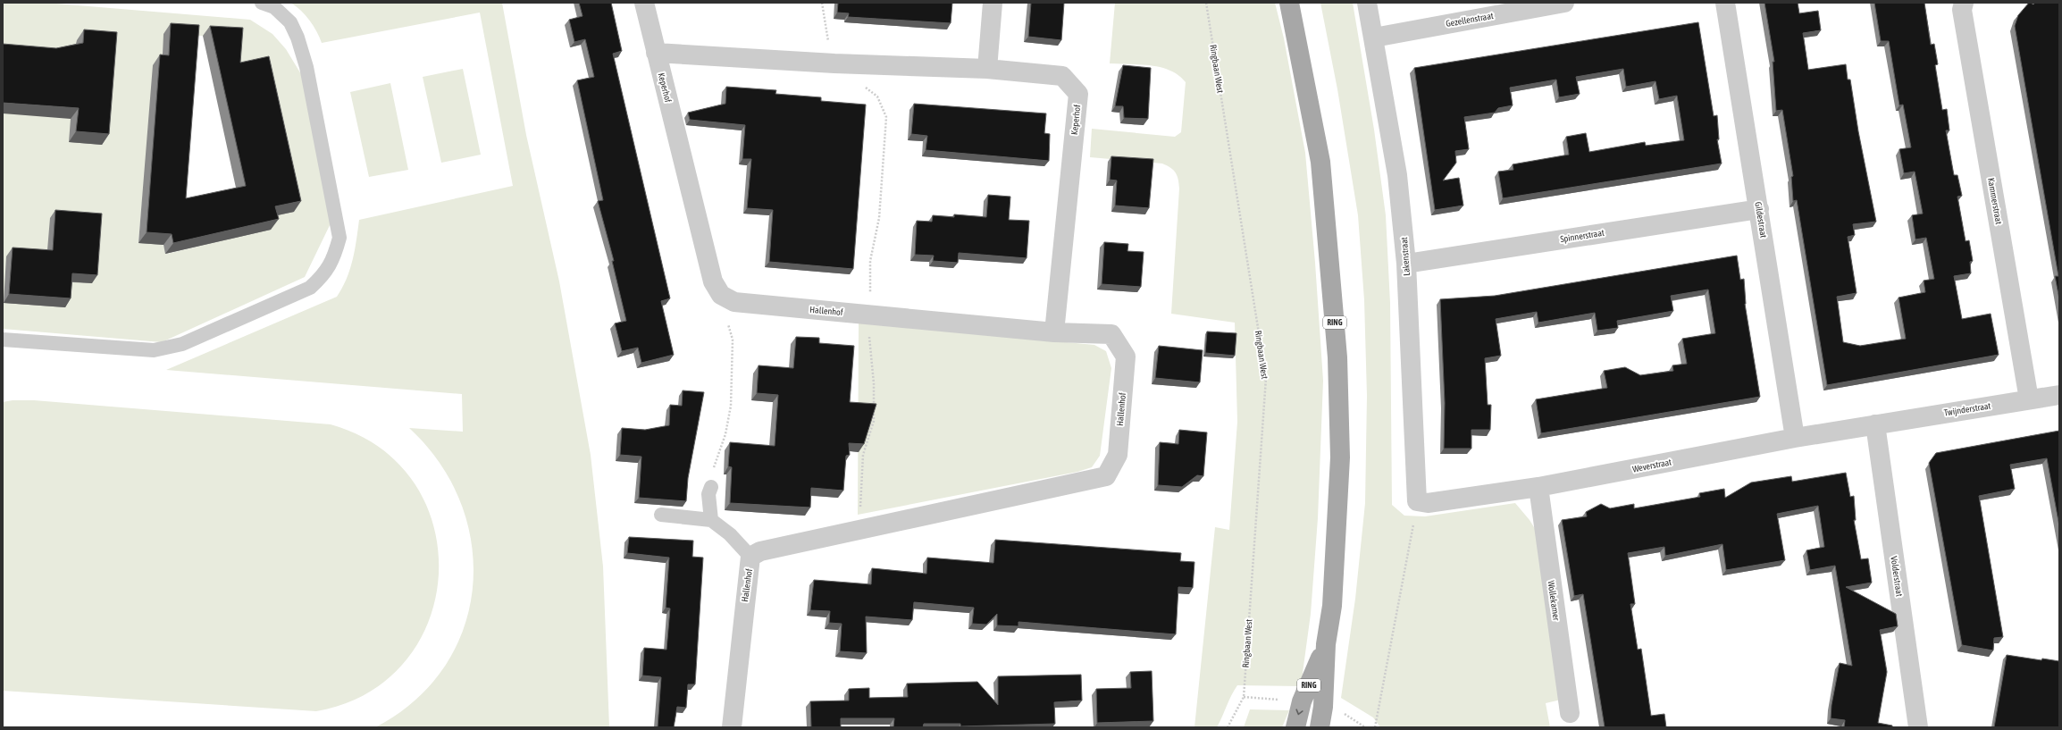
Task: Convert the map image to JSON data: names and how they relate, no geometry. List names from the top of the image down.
{
  "streets": {
    "main road": ["RING"],
    "street": [
      "Gezellenstraat",
      "Keperhof",
      "Kammerstraat",
      "Gildestraat",
      "Spinnerstraat",
      "Lakenstraat",
      "Hallenhof",
      "Twijnderstraat",
      "Weverstraat",
      "Volderstraat",
      "Wollekamer"
    ],
    "path": ["Ringbaan West"]
  },
  "crossings": [
    ["Gezellenstraat", "Lakenstraat"],
    ["Keperhof", "Hallenhof"],
    ["Kammerstraat", "Twijnderstraat"],
    ["Gildestraat", "Spinnerstraat"],
    ["Gildestraat", "Weverstraat"],
    ["Spinnerstraat", "Lakenstraat"],
    ["Lakenstraat", "Weverstraat"],
    ["Twijnderstraat", "Weverstraat"],
    ["Twijnderstraat", "Volderstraat"],
    ["Weverstraat", "Volderstraat"],
    ["Weverstraat", "Wollekamer"]
  ]
}
